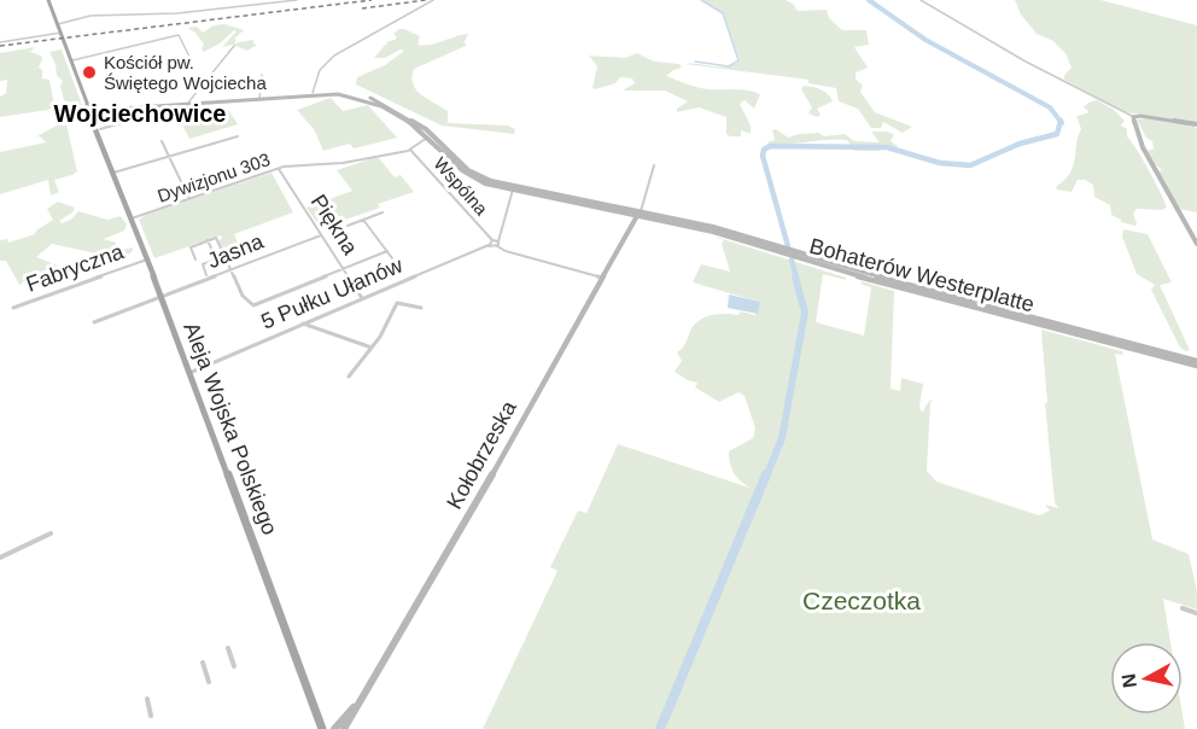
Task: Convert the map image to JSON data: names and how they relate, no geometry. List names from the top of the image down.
{
  "streets": {
    "main road": ["Bohaterów Westerplatte", "Aleja Wojska Polskiego", "Kołobrzeska"],
    "street": [
      "Dywizjonu 303",
      "Wspólna",
      "Piękna",
      "Jasna",
      "Fabryczna",
      "5 Pułku Ułanów"
    ]
  },
  "crossings": [
    ["Dywizjonu 303", "Wspólna"],
    ["Dywizjonu 303", "Piękna"],
    ["Dywizjonu 303", "Aleja Wojska Polskiego"],
    ["Piękna", "Jasna"],
    ["Piękna", "5 Pułku Ułanów"],
    ["Jasna", "Aleja Wojska Polskiego"],
    ["Fabryczna", "Aleja Wojska Polskiego"],
    ["Bohaterów Westerplatte", "Kołobrzeska"],
    ["5 Pułku Ułanów", "Aleja Wojska Polskiego"]
  ],
  "districts": ["Wojciechowice"],
  "parks": ["Czeczotka"],
  "places": ["Kościół pw. Świętego Wojciecha"],
  "north": "left"
}
